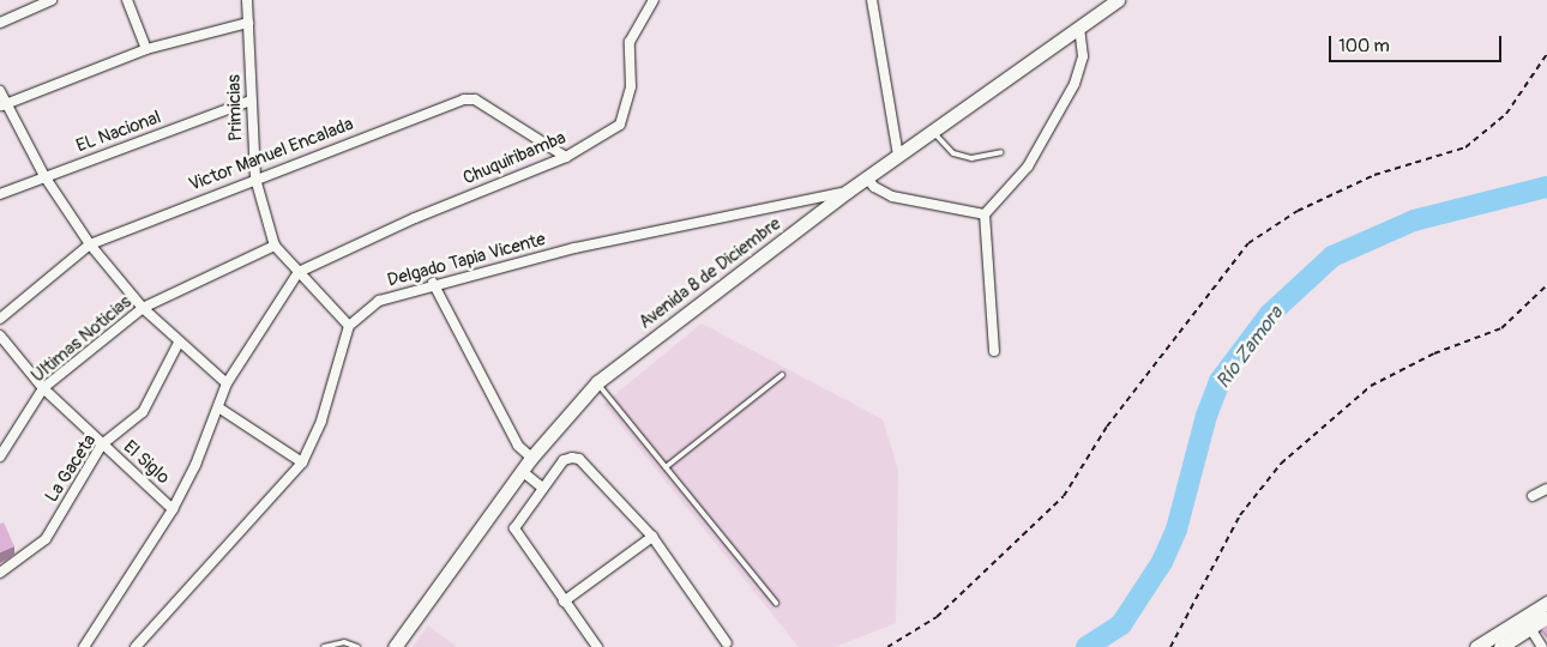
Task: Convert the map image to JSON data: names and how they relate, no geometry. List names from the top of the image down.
{
  "streets": {
    "main road": ["Avenida 8 de Diciembre"],
    "street": [
      "Primicias",
      "EL Nacional",
      "Victor Manuel Encalada",
      "Chuquiribamba",
      "Delgado Tapia Vicente",
      "Ultimas Noticias",
      "El Siglo",
      "La Gaceta"
    ]
  },
  "crossings": [
    ["Primicias", "EL Nacional"],
    ["Primicias", "Victor Manuel Encalada"],
    ["Primicias", "Chuquiribamba"],
    ["Primicias", "Delgado Tapia Vicente"],
    ["Primicias", "Ultimas Noticias"],
    ["Victor Manuel Encalada", "Chuquiribamba"],
    ["Delgado Tapia Vicente", "Avenida 8 de Diciembre"],
    ["Ultimas Noticias", "El Siglo"],
    ["El Siglo", "La Gaceta"]
  ],
  "water": ["Río Zamora"],
  "scale_bar": "100 m"
}
